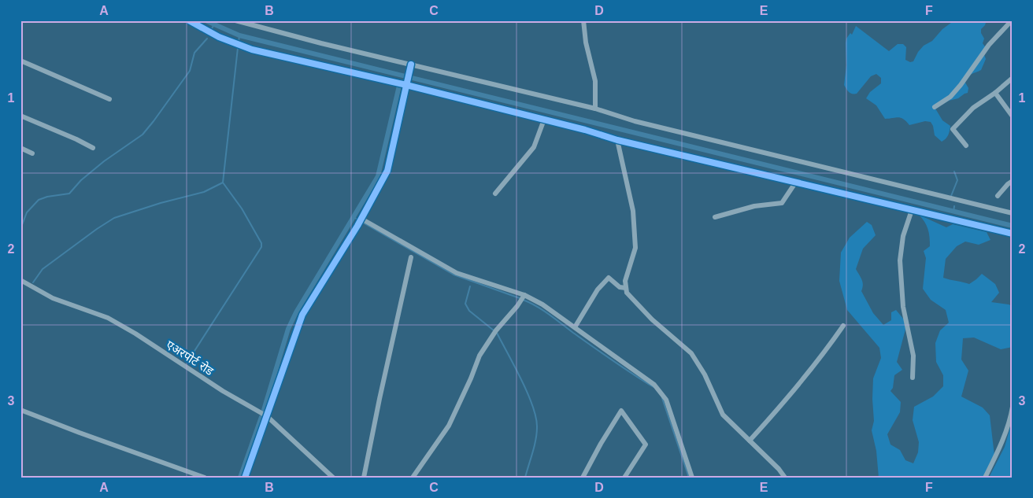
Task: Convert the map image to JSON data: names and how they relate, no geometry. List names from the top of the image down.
{
  "streets": {
    "street": ["एअरपोर्ट रोड"]
  },
  "grid": {
    "columns": [
      "A",
      "B",
      "C",
      "D",
      "E",
      "F"
    ],
    "rows": ["1", "2", "3"]
  }
}
